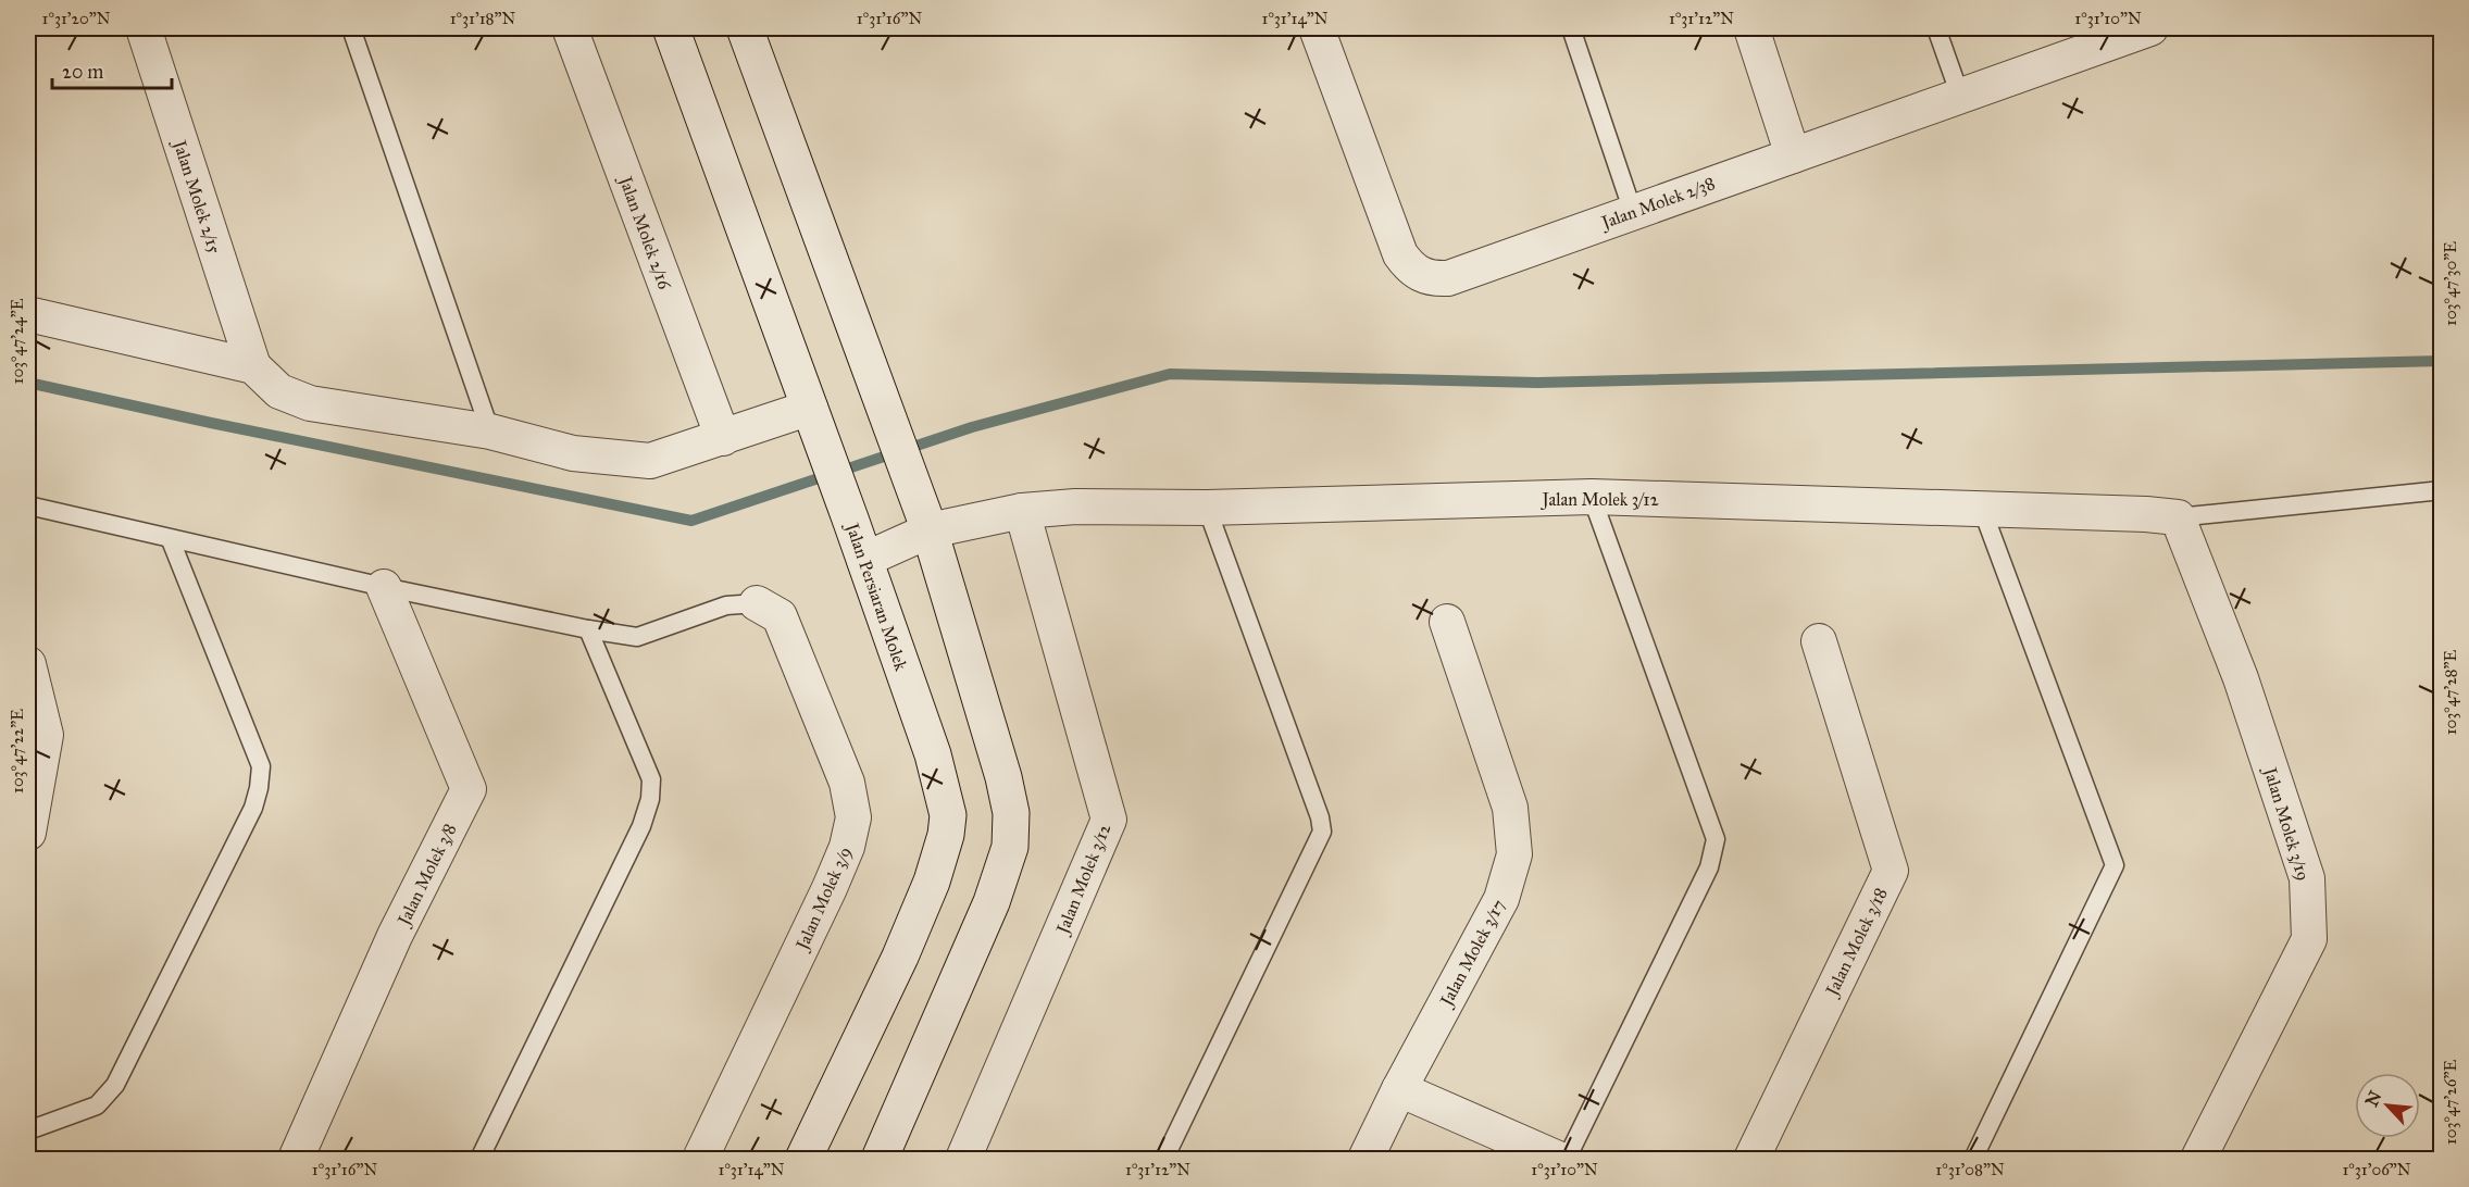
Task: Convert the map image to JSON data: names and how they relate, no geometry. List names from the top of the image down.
{
  "streets": {
    "main road": ["Jalan Persiaran Molek"],
    "street": [
      "Jalan Molek 2/15",
      "Jalan Molek 2/38",
      "Jalan Molek 2/16",
      "Jalan Molek 3/12",
      "Jalan Molek 3/19",
      "Jalan Molek 3/8",
      "Jalan Molek 3/9",
      "Jalan Molek 3/18",
      "Jalan Molek 3/17"
    ]
  },
  "crossings": [
    ["Jalan Molek 3/12", "Jalan Persiaran Molek"],
    ["Jalan Molek 3/12", "Jalan Molek 3/19"]
  ],
  "scale_bar": "20 m",
  "north": "top left",
  "coordinates": [
    "1°31'20\"N",
    "1°31'18\"N",
    "1°31'16\"N",
    "1°31'14\"N",
    "1°31'12\"N",
    "1°31'10\"N",
    "103°47'30\"E",
    "103°47'24\"E",
    "103°47'28\"E",
    "103°47'22\"E",
    "103°47'26\"E",
    "1°31'08\"N",
    "1°31'06\"N"
  ]
}
